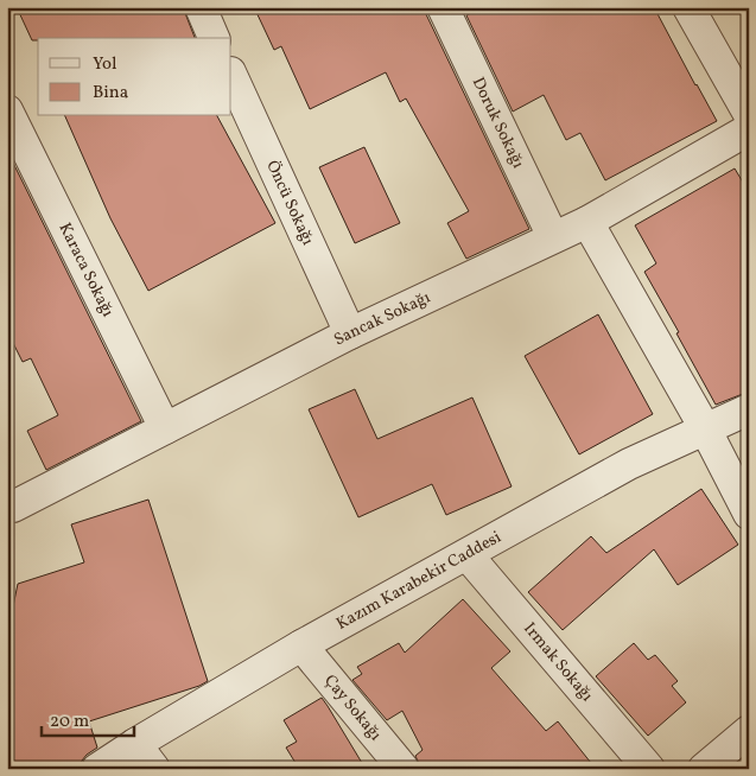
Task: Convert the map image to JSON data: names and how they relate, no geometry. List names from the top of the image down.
{
  "streets": {
    "street": [
      "Doruk Sokağı",
      "Öncü Sokağı",
      "Karaca Sokağı",
      "Sancak Sokağı",
      "Kazım Karabekir Caddesi",
      "Irmak Sokağı",
      "Çay Sokağı"
    ]
  },
  "crossings": [
    ["Doruk Sokağı", "Sancak Sokağı"],
    ["Öncü Sokağı", "Sancak Sokağı"],
    ["Karaca Sokağı", "Sancak Sokağı"],
    ["Kazım Karabekir Caddesi", "Irmak Sokağı"],
    ["Kazım Karabekir Caddesi", "Çay Sokağı"]
  ],
  "legend": ["Yol", "Bina"],
  "scale_bar": "20 m"
}
